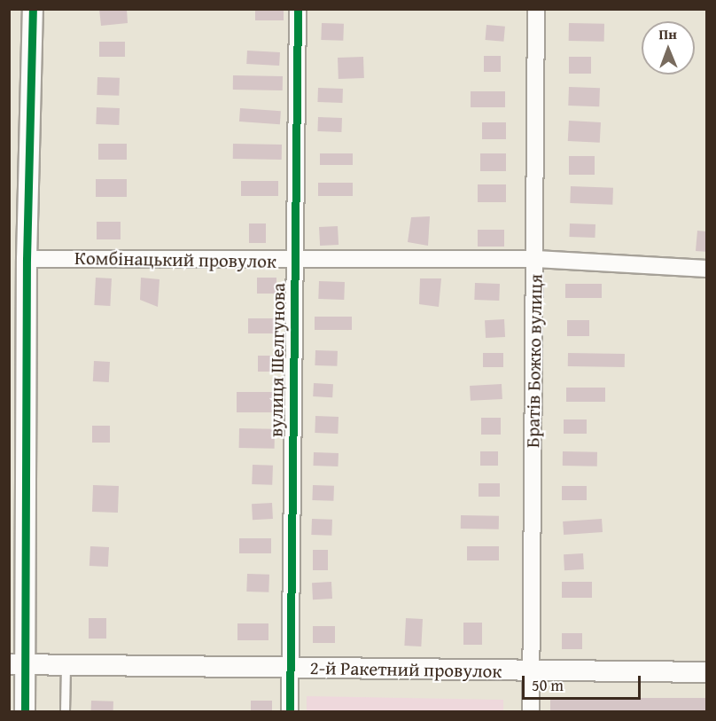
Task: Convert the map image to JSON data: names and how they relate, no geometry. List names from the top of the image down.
{
  "streets": {
    "street": [
      "Комбінацький провулок",
      "вулиця Шелгунова",
      "Братів Божко вулиця",
      "2-й Ракетний провулок"
    ]
  },
  "crossings": [
    ["Комбінацький провулок", "вулиця Шелгунова"],
    ["Комбінацький провулок", "Братів Божко вулиця"],
    ["вулиця Шелгунова", "2-й Ракетний провулок"],
    ["Братів Божко вулиця", "2-й Ракетний провулок"]
  ],
  "scale_bar": "50 m",
  "north": "top"
}
